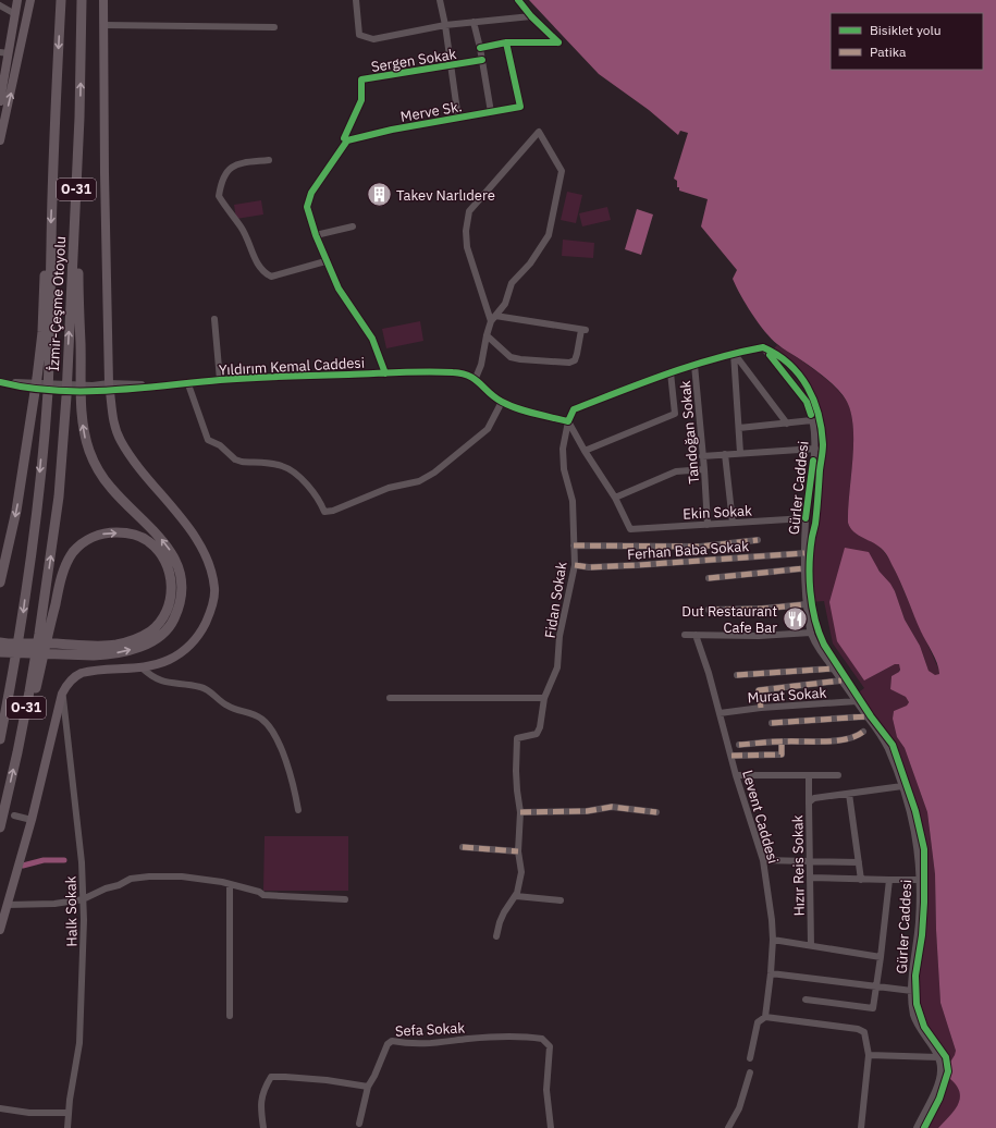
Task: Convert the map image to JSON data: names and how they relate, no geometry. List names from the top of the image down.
{
  "streets": {
    "highway": ["O-31", "İzmir-Çeşme Otoyolu"],
    "street": [
      "Sergen Sokak",
      "Merve Sk.",
      "Yıldırım Kemal Caddesi",
      "Tandoğan Sokak",
      "Gürler Caddesi",
      "Ekin Sokak",
      "Ferhan Baba Sokak",
      "Fidan Sokak",
      "Murat Sokak",
      "Levent Caddesi",
      "Hızır Reis Sokak",
      "Halk Sokak",
      "Sefa Sokak"
    ]
  },
  "crossings": [
    ["Sergen Sokak", "Merve Sk."],
    ["O-31", "İzmir-Çeşme Otoyolu"],
    ["Tandoğan Sokak", "Ekin Sokak"],
    ["Gürler Caddesi", "Ekin Sokak"],
    ["Gürler Caddesi", "Ferhan Baba Sokak"],
    ["Gürler Caddesi", "Murat Sokak"],
    ["Gürler Caddesi", "Hızır Reis Sokak"],
    ["Ferhan Baba Sokak", "Fidan Sokak"],
    ["Murat Sokak", "Levent Caddesi"]
  ],
  "places": {
    "building": ["Takev Narlıdere"],
    "restaurant": ["Dut Restaurant Cafe Bar"]
  },
  "legend": ["Bisiklet yolu", "Patika"]
}
